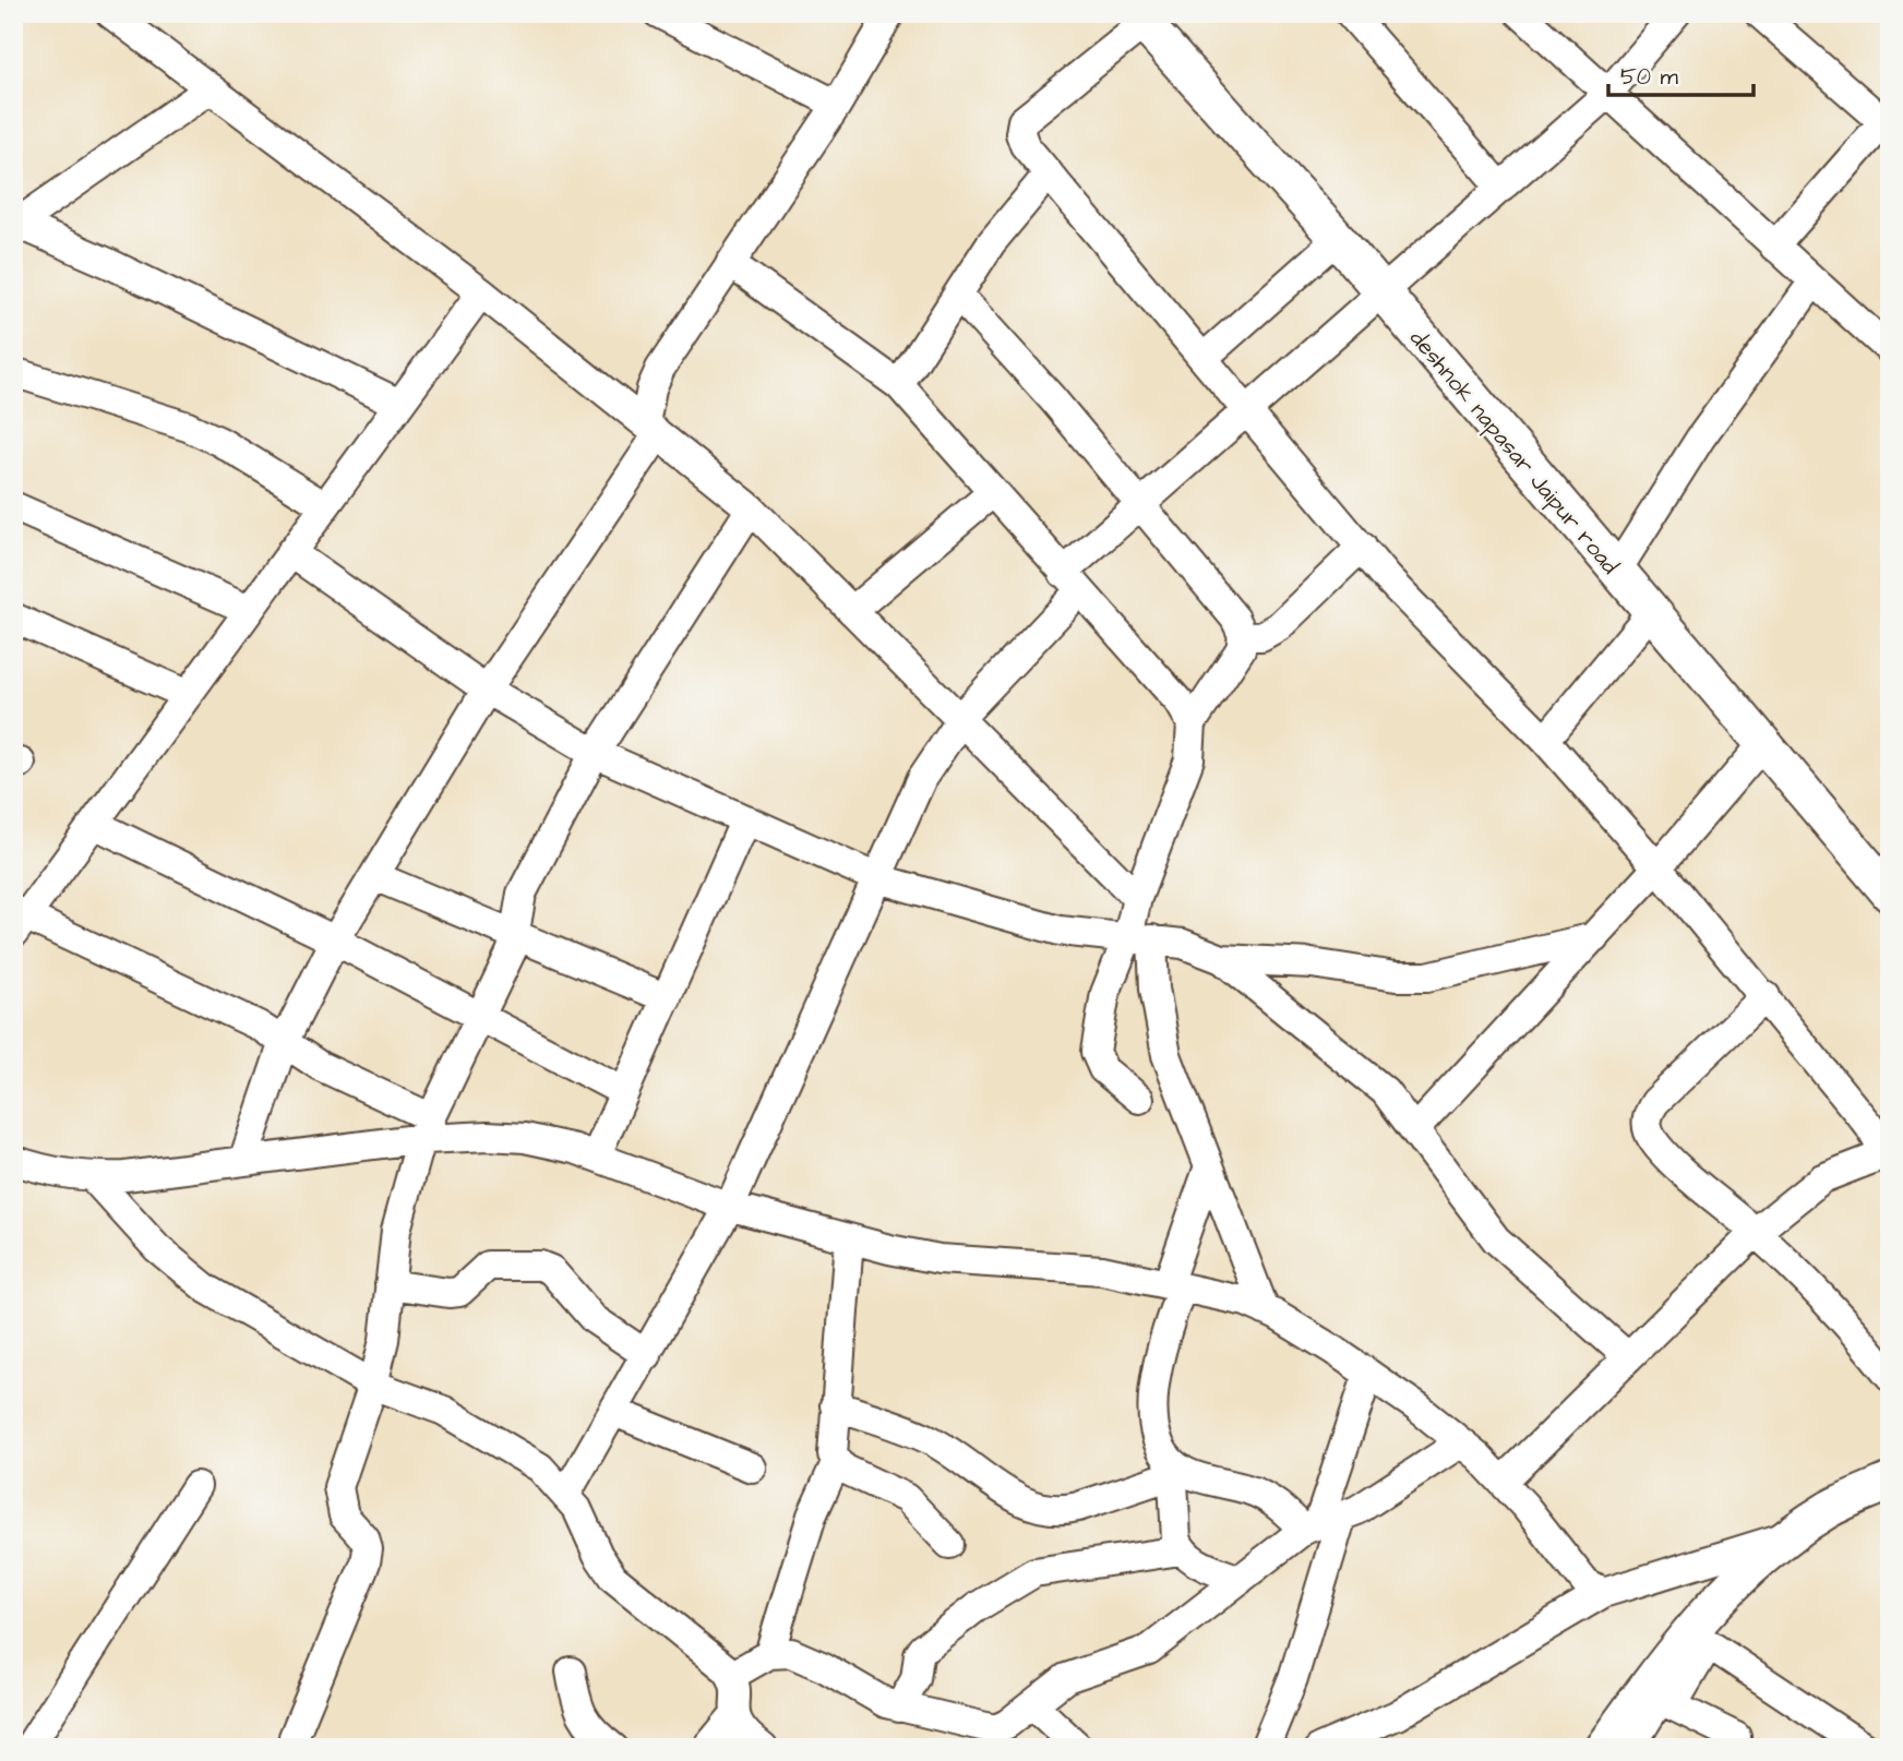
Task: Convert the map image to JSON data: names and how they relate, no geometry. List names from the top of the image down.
{
  "streets": {
    "main road": ["deshnok napasar Jaipur road"]
  },
  "scale_bar": "50 m"
}
